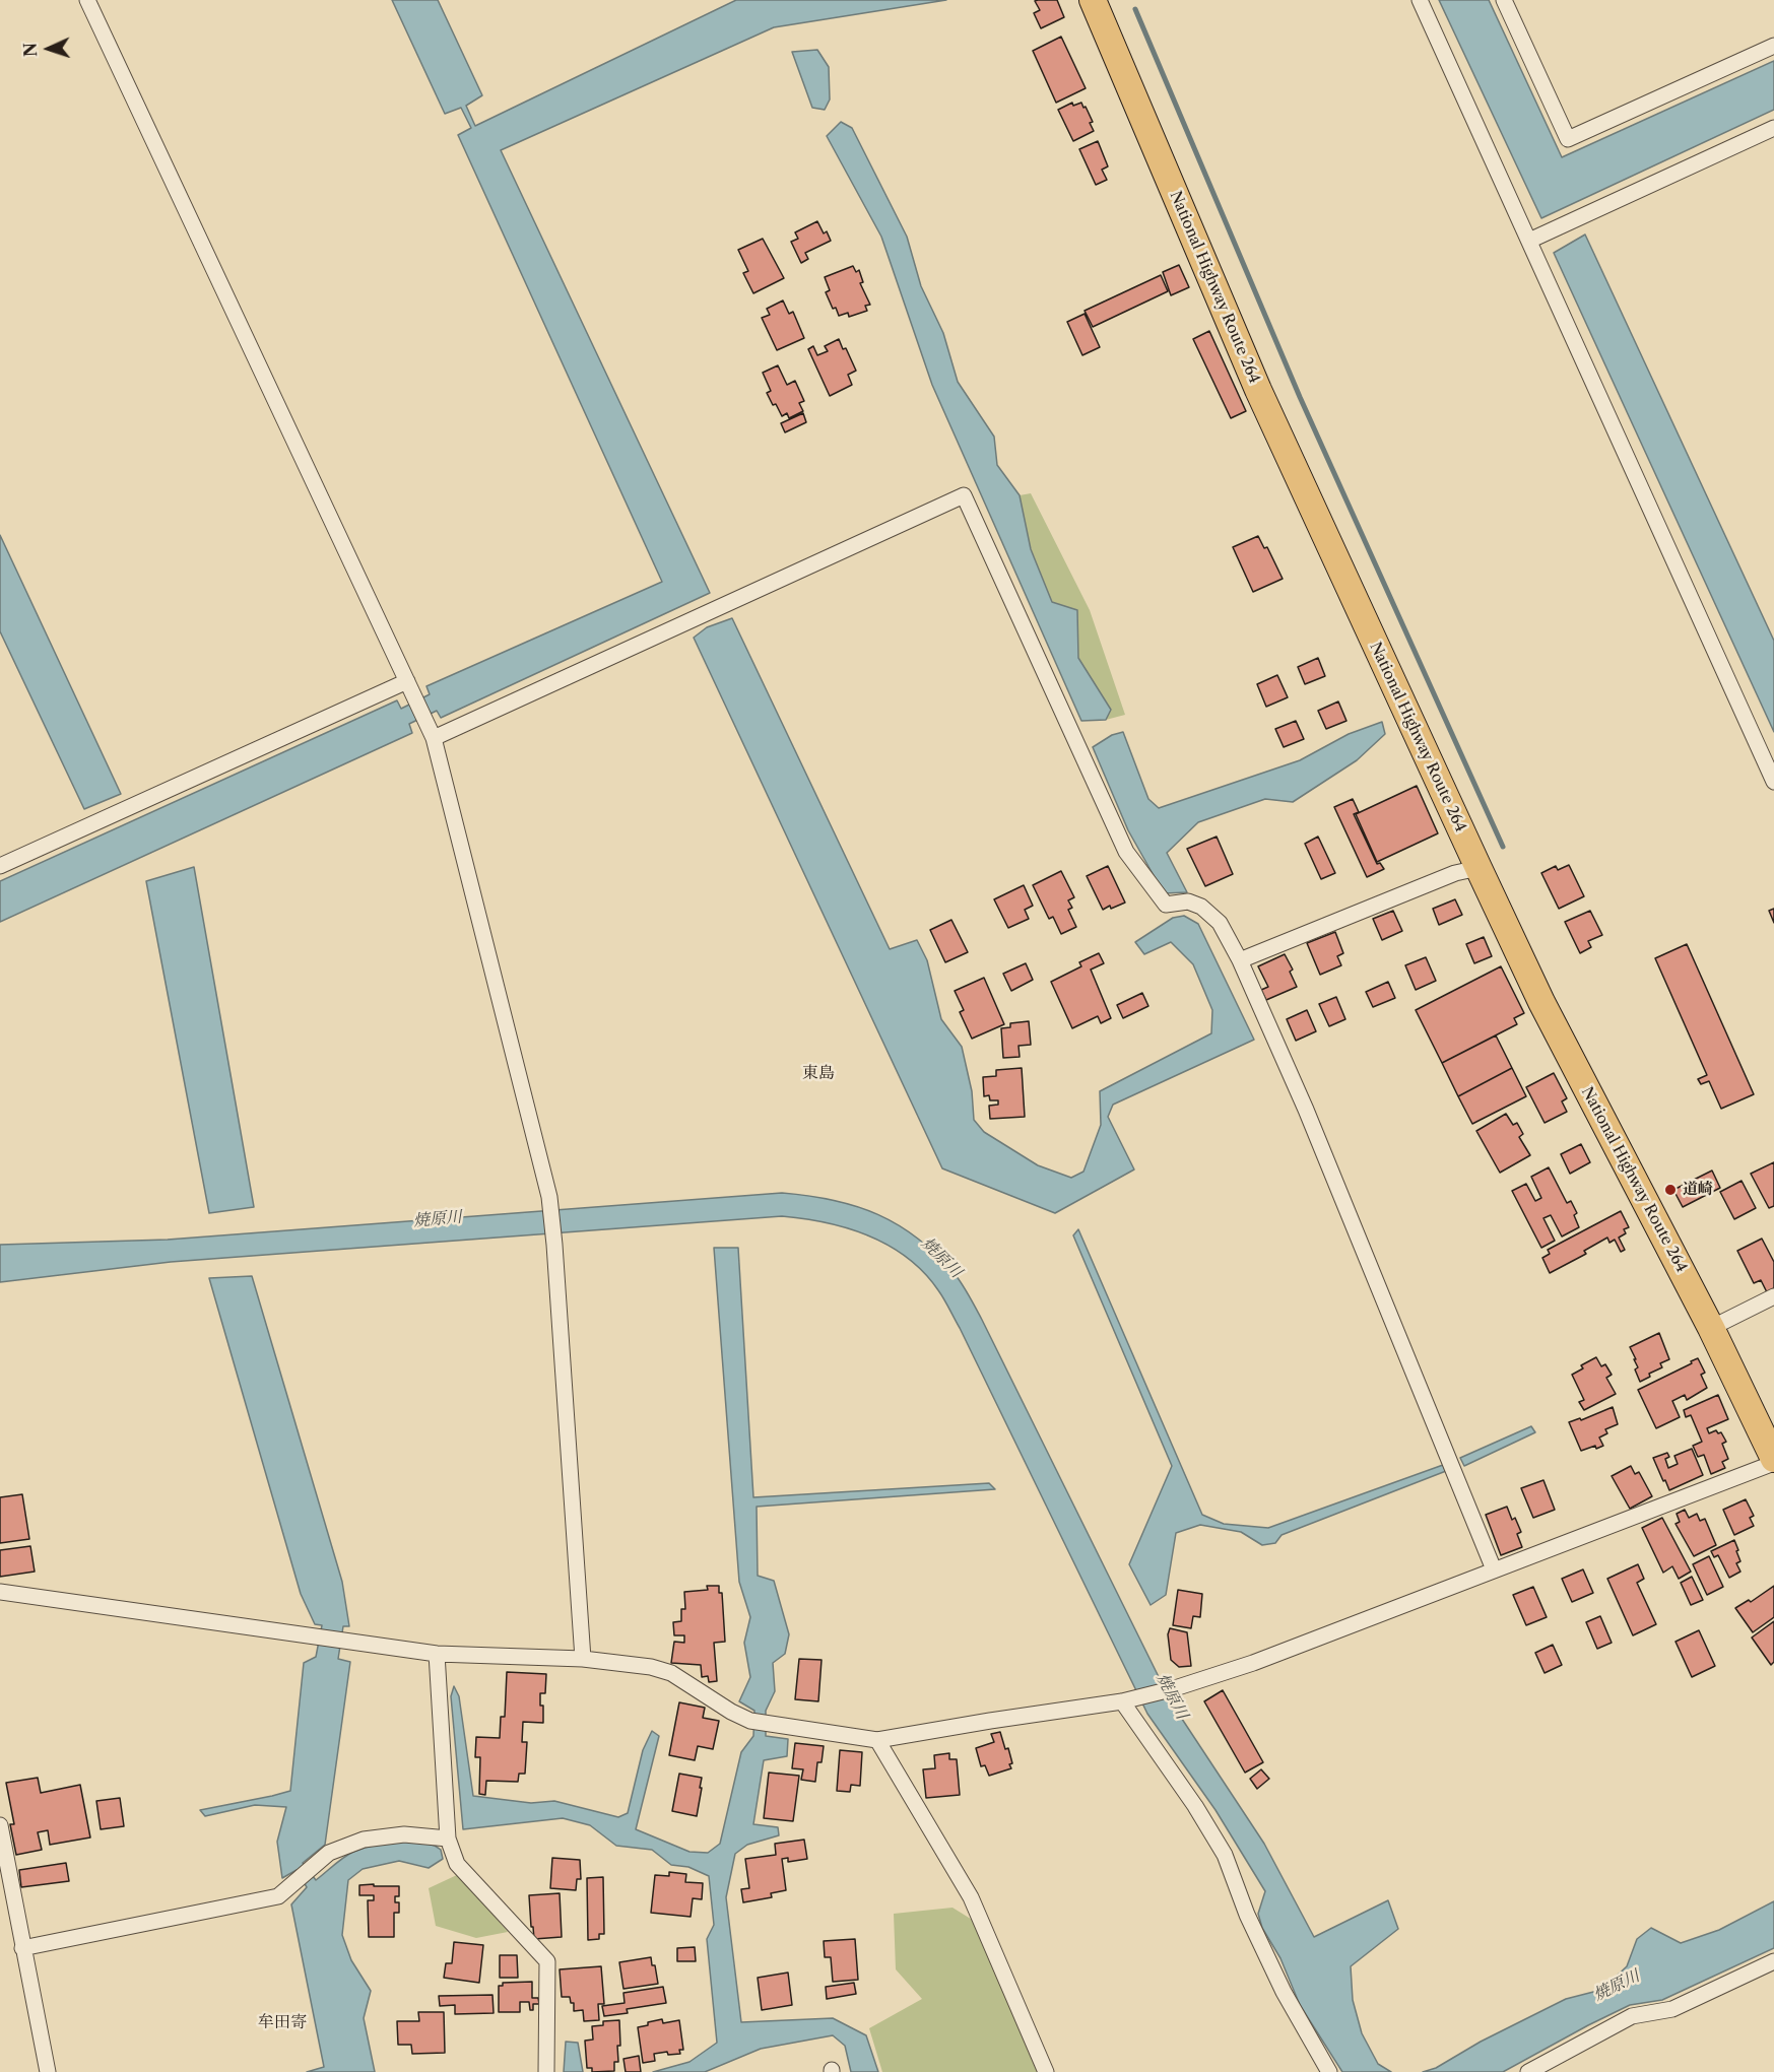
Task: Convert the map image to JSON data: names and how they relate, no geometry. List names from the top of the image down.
{
  "streets": {
    "highway": ["National Highway Route 264"]
  },
  "districts": ["東島", "牟田寄"],
  "water": ["焼原川"],
  "places": ["道崎"],
  "north": "left"
}
